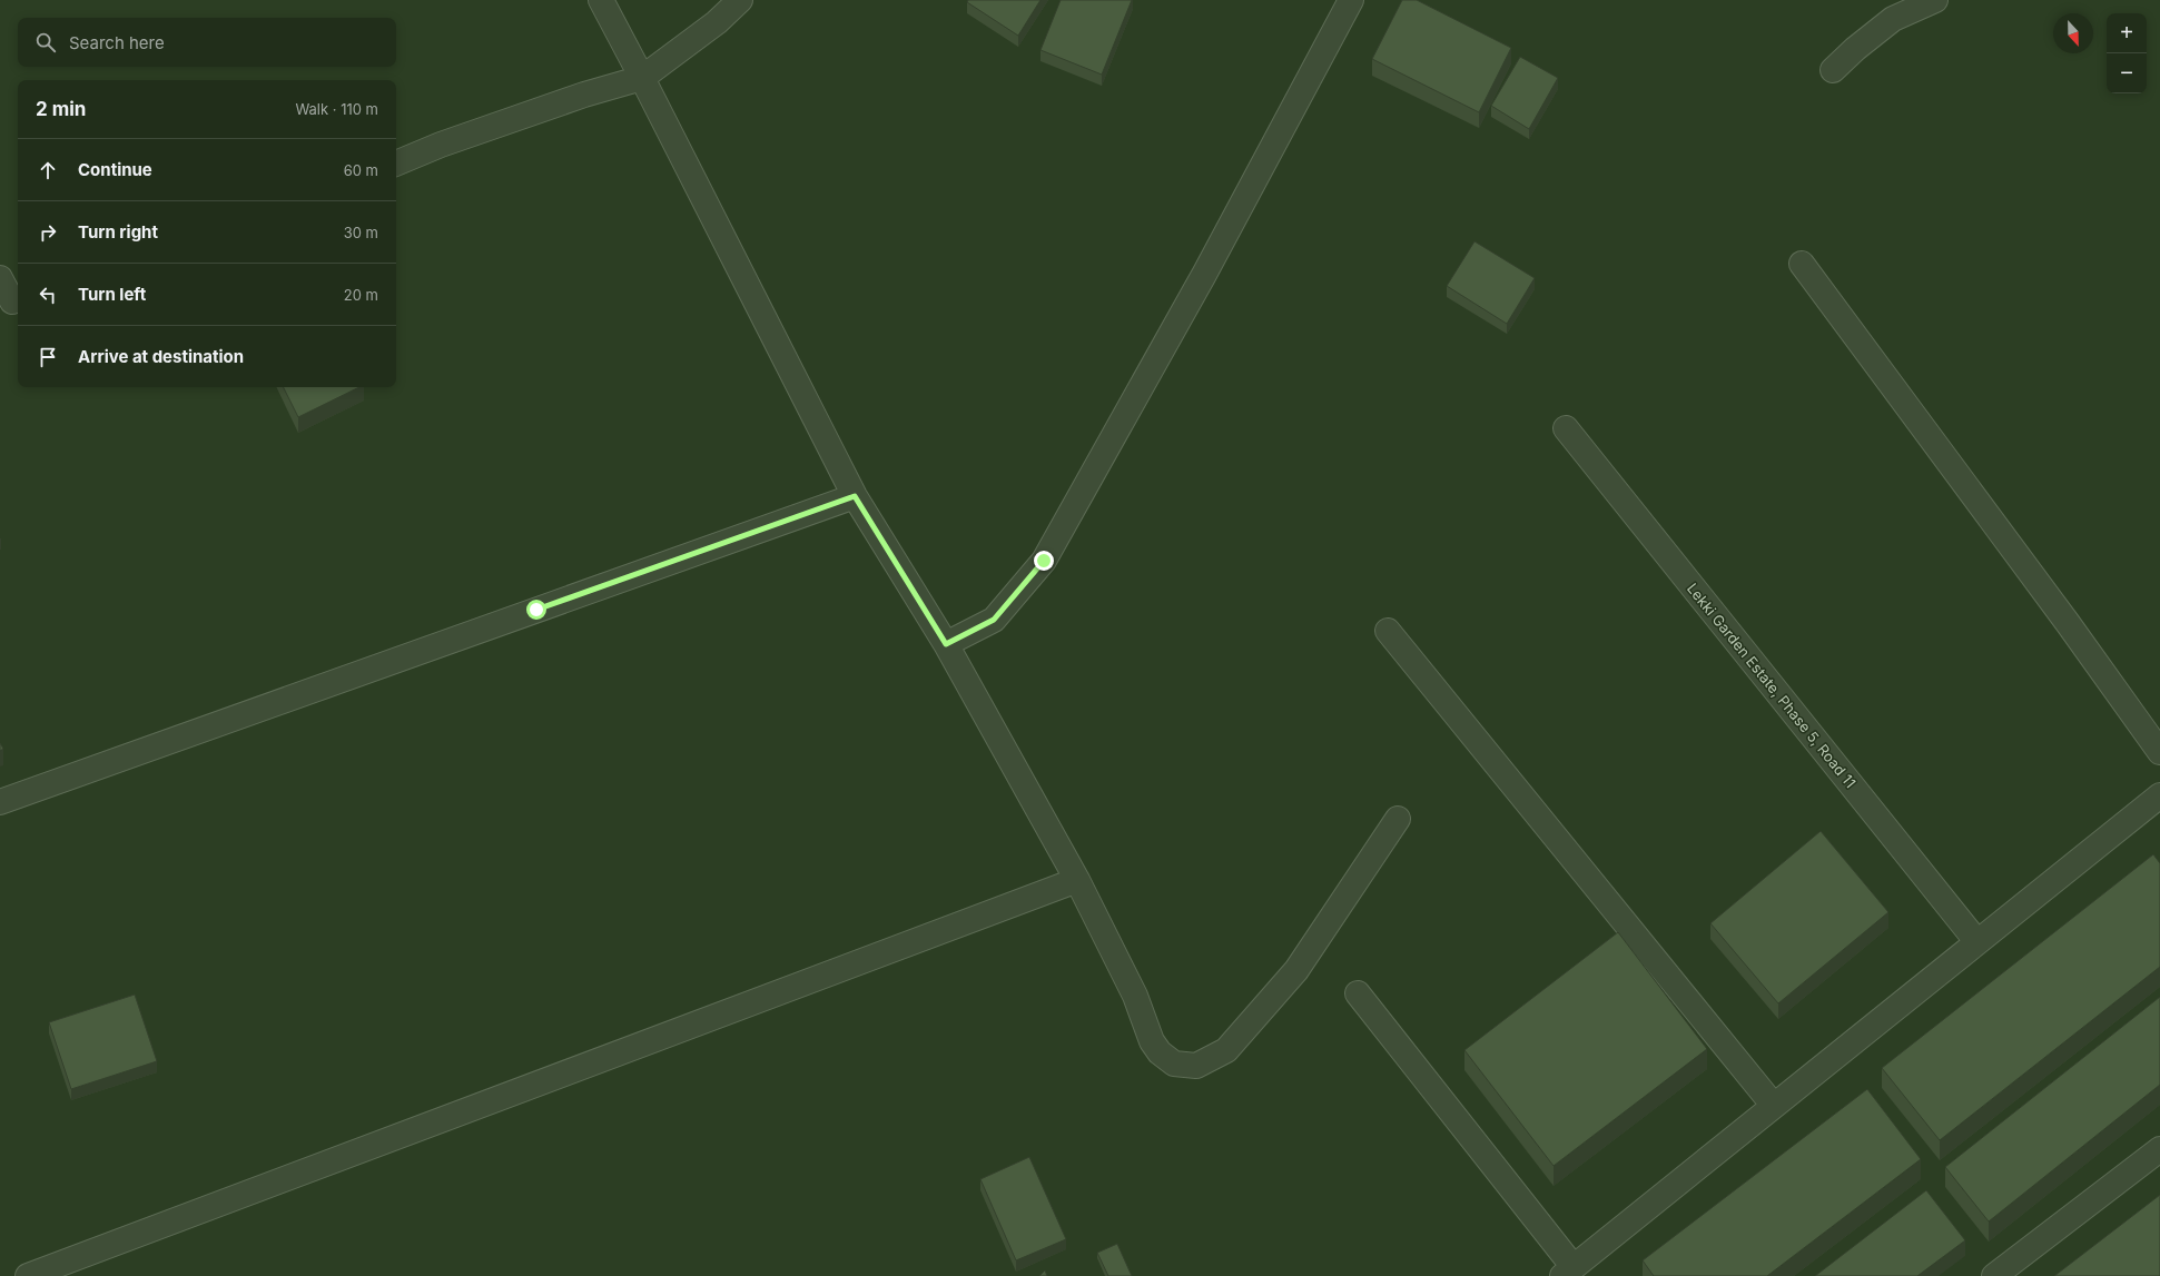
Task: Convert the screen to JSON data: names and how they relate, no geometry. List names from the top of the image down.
{
  "streets": {
    "street": ["Lekki Garden Estate, Phase 5, Road 11"]
  },
  "north": "bottom",
  "page": {
    "map_buttons": ["+", "−"],
    "search": "Search here",
    "heading": ["2 min", "Walk · 110 m"],
    "list": [
      ["Continue", "60 m"],
      ["Turn right", "30 m"],
      ["Turn left", "20 m"],
      "Arrive at destination"
    ]
  }
}
